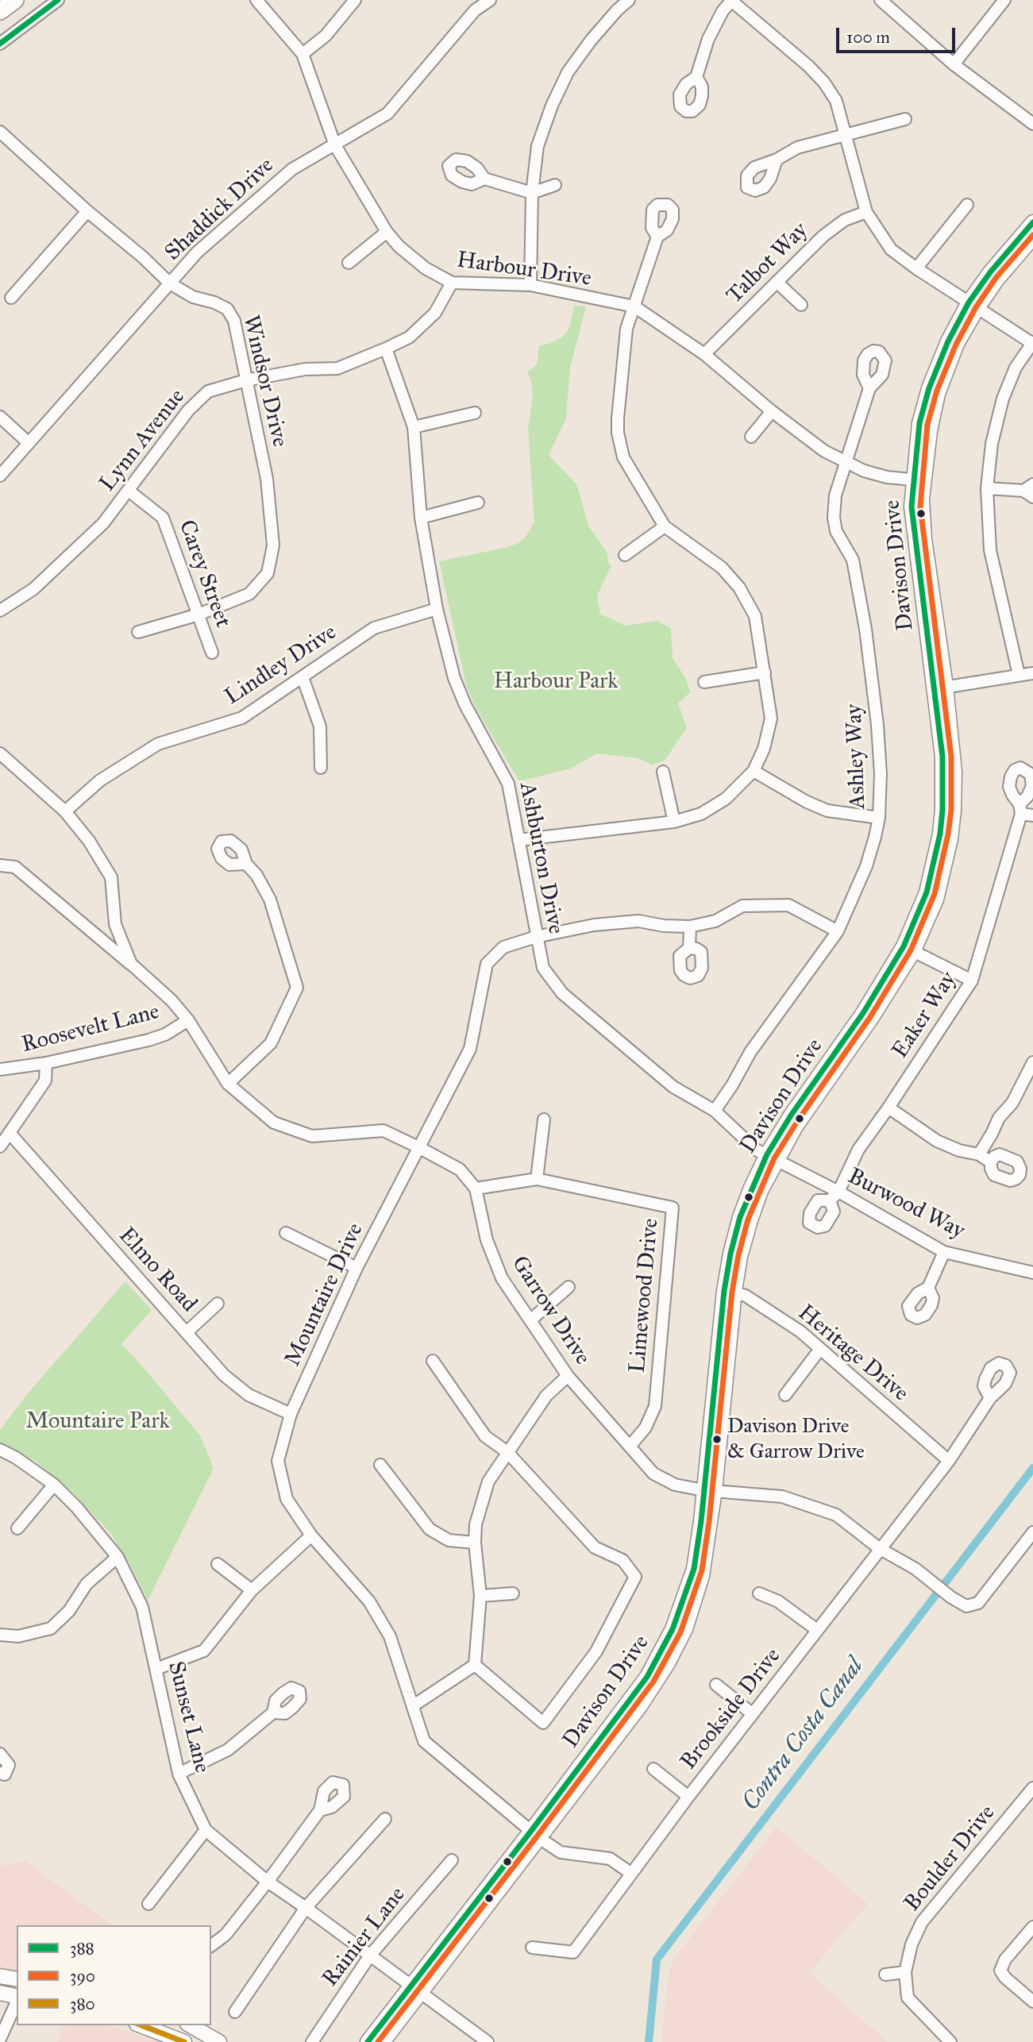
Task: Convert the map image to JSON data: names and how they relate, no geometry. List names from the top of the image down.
{
  "streets": {
    "main road": ["Davison Drive"],
    "street": [
      "Shaddick Drive",
      "Talbot Way",
      "Harbour Drive",
      "Windsor Drive",
      "Lynn Avenue",
      "Carey Street",
      "Lindley Drive",
      "Ashley Way",
      "Ashburton Drive",
      "Eaker Way",
      "Roosevelt Lane",
      "Burwood Way",
      "Elmo Road",
      "Mountaire Drive",
      "Limewood Drive",
      "Garrow Drive",
      "Heritage Drive",
      "Brookside Drive",
      "Sunset Lane",
      "Boulder Drive",
      "Rainier Lane"
    ]
  },
  "crossings": [
    ["Shaddick Drive", "Harbour Drive"],
    ["Shaddick Drive", "Windsor Drive"],
    ["Talbot Way", "Harbour Drive"],
    ["Harbour Drive", "Lynn Avenue"],
    ["Harbour Drive", "Davison Drive"],
    ["Harbour Drive", "Ashley Way"],
    ["Windsor Drive", "Lynn Avenue"],
    ["Windsor Drive", "Carey Street"],
    ["Lynn Avenue", "Carey Street"],
    ["Lynn Avenue", "Ashburton Drive"],
    ["Davison Drive", "Ashburton Drive"],
    ["Davison Drive", "Burwood Way"],
    ["Davison Drive", "Mountaire Drive"],
    ["Davison Drive", "Garrow Drive"],
    ["Davison Drive", "Heritage Drive"],
    ["Davison Drive", "Sunset Lane"],
    ["Lindley Drive", "Ashburton Drive"],
    ["Lindley Drive", "Garrow Drive"],
    ["Ashley Way", "Ashburton Drive"],
    ["Ashley Way", "Mountaire Drive"],
    ["Ashburton Drive", "Burwood Way"],
    ["Ashburton Drive", "Mountaire Drive"],
    ["Eaker Way", "Burwood Way"],
    ["Roosevelt Lane", "Garrow Drive"],
    ["Elmo Road", "Mountaire Drive"],
    ["Mountaire Drive", "Garrow Drive"],
    ["Mountaire Drive", "Brookside Drive"],
    ["Limewood Drive", "Garrow Drive"],
    ["Garrow Drive", "Brookside Drive"],
    ["Heritage Drive", "Brookside Drive"],
    ["Sunset Lane", "Rainier Lane"]
  ],
  "water": ["Contra Costa Canal"],
  "parks": ["Harbour Park", "Mountaire Park"],
  "places": ["Davison Drive & Garrow Drive"],
  "lines": ["transit line 388", "transit line 390", "transit line 380"],
  "legend": ["388", "390", "380"],
  "scale_bar": "100 m"
}
